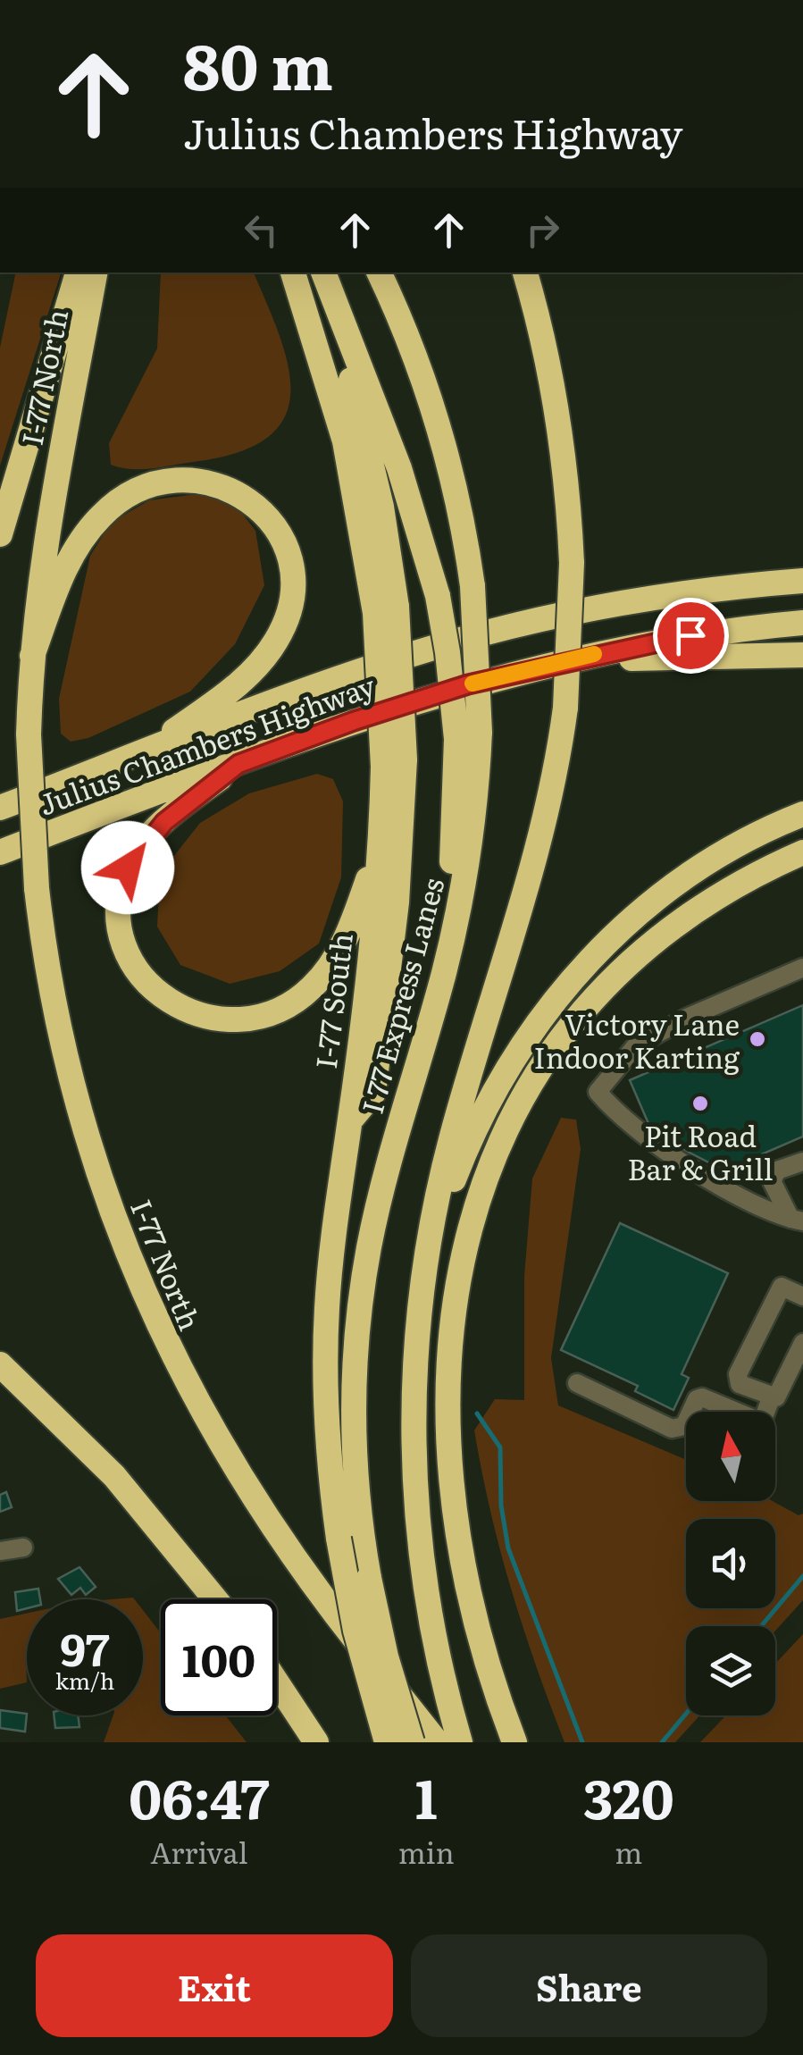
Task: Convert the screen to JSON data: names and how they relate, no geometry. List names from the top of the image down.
{
  "streets": {
    "highway": [
      "I-77 North",
      "Julius Chambers Highway",
      "I 77 Express Lanes",
      "I-77 South"
    ]
  },
  "places": ["Victory Lane Indoor Karting", "Pit Road Bar & Grill"],
  "north": "top",
  "page": {
    "turn": ["80 m", "Julius Chambers Highway"],
    "speed": "97 km/h",
    "limit": "100",
    "eta": [
      "06:47",
      "Arrival",
      "1",
      "min",
      "320",
      "m"
    ],
    "buttons": ["Exit", "Share"]
  }
}
